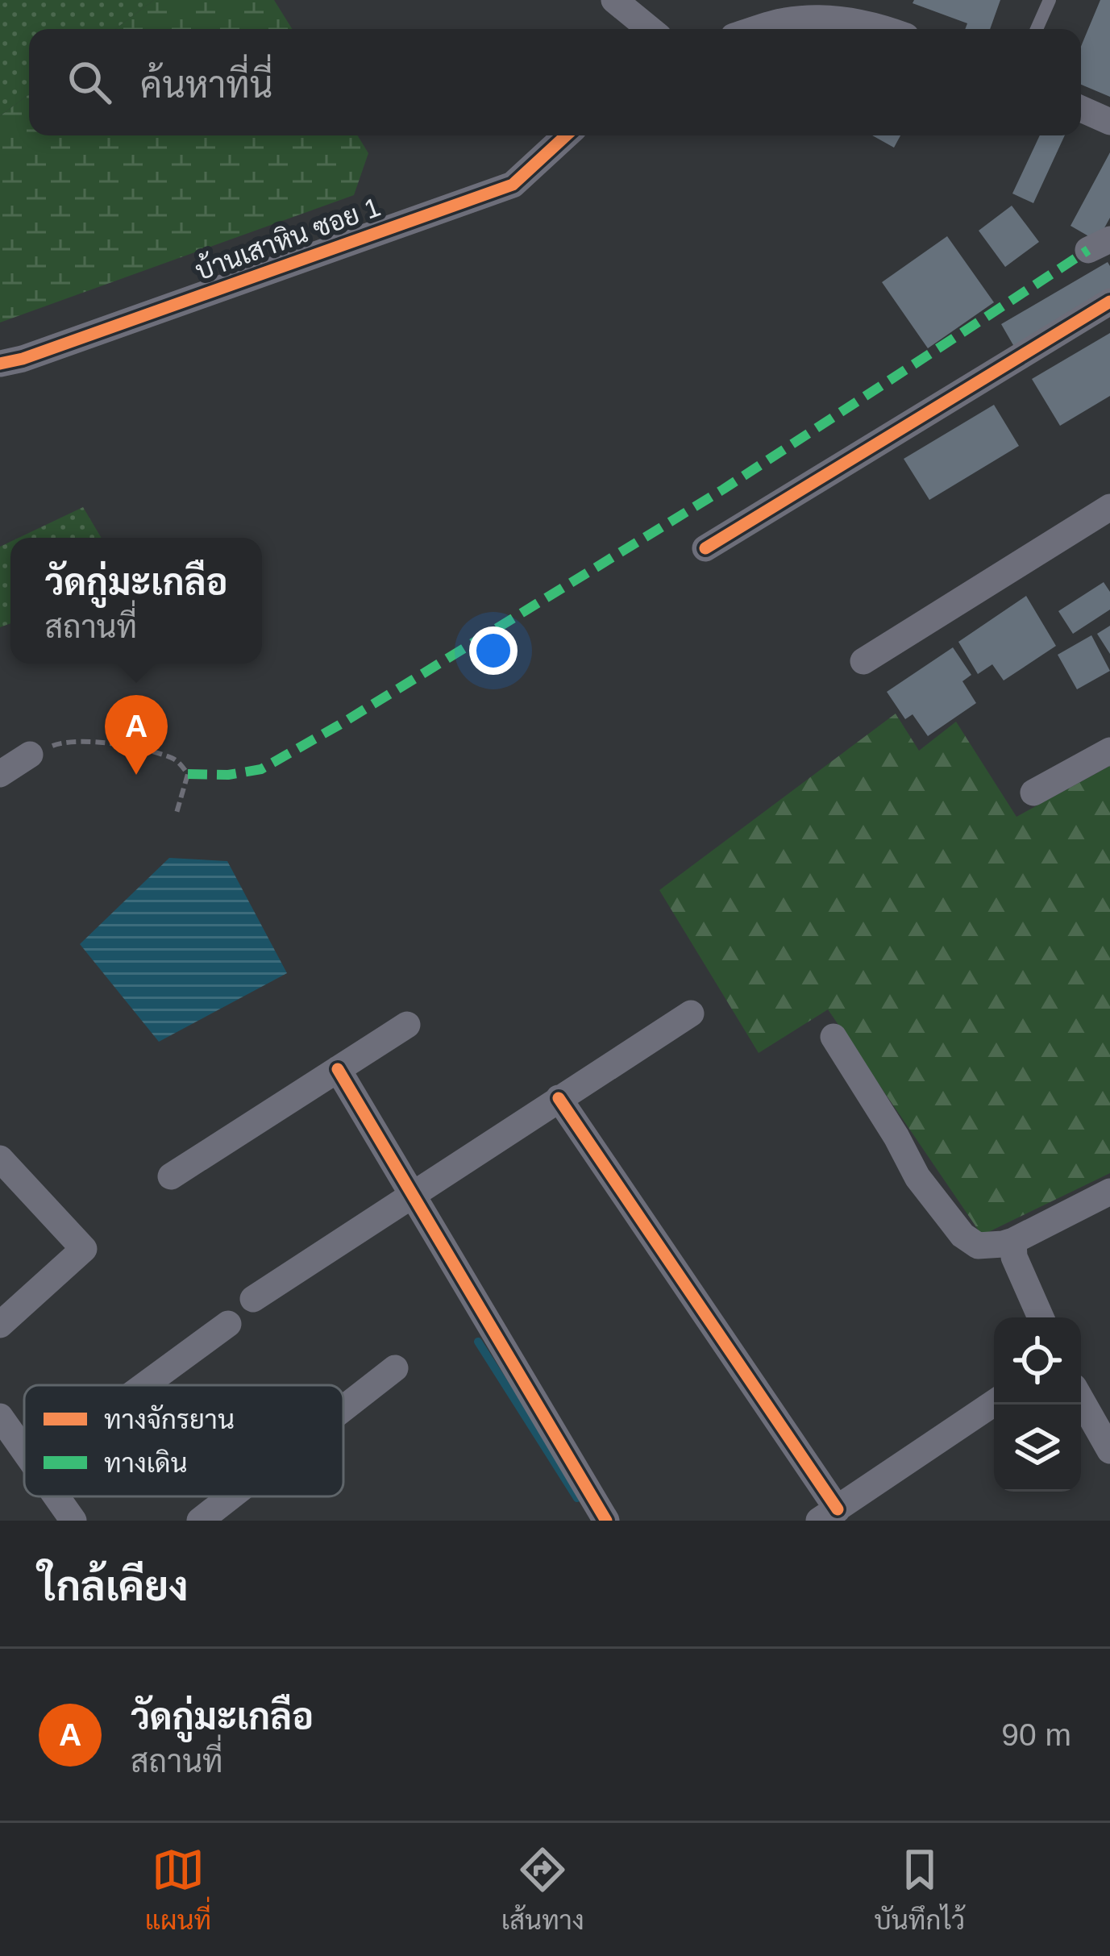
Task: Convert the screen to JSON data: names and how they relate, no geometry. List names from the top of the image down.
{
  "streets": {
    "street": ["บ้านเสาหิน ซอย 1"]
  },
  "legend": ["ทางจักรยาน", "ทางเดิน"],
  "page": {
    "search": "ค้นหาที่นี่",
    "popup": ["วัดกู่มะเกลือ", "สถานที่"],
    "pins": "A",
    "heading": "ใกล้เคียง",
    "list": [
      {
        "mark": "A",
        "name": "วัดกู่มะเกลือ",
        "note": "สถานที่",
        "value": "90 m"
      }
    ],
    "nav": ["แผนที่", "เส้นทาง", "บันทึกไว้"]
  }
}
